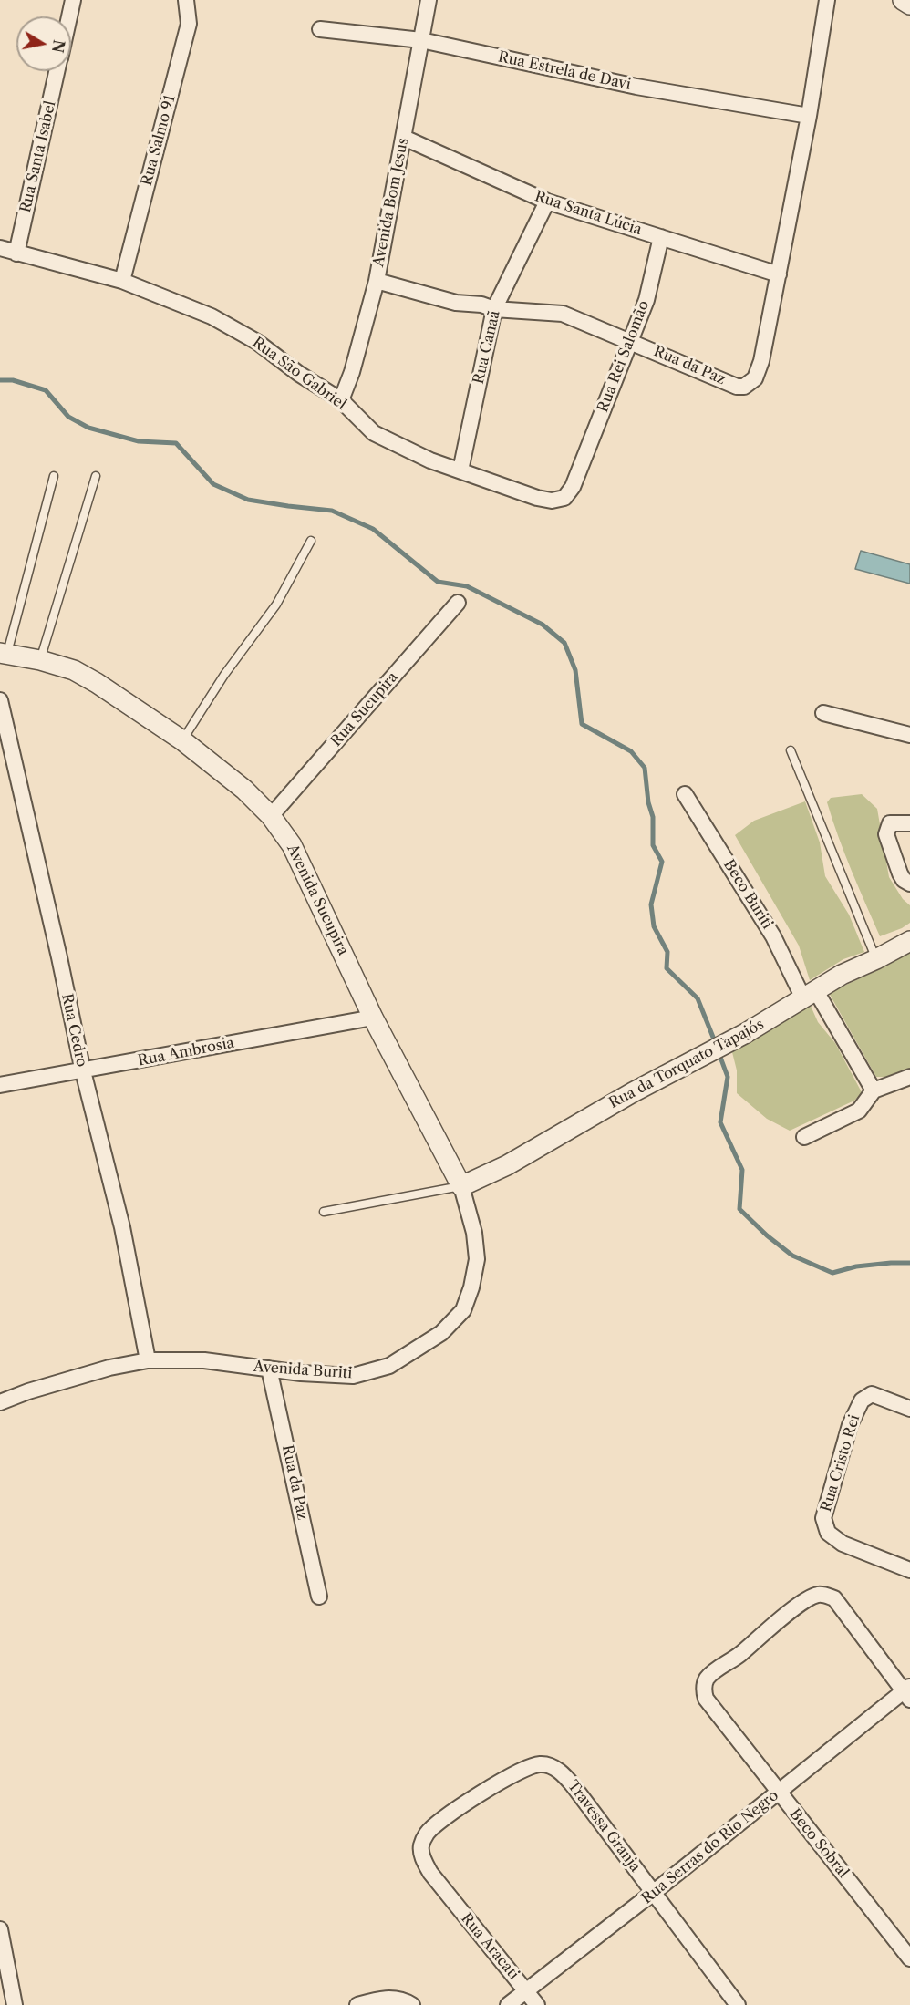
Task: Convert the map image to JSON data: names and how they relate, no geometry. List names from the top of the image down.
{
  "streets": {
    "street": [
      "Rua Estrela de Davi",
      "Rua Salmo 91",
      "Rua Santa Isabel",
      "Avenida Bom Jesus",
      "Rua Santa Lúcia",
      "Rua Canaã",
      "Rua Rei Salomão",
      "Rua da Paz",
      "Rua São Gabriel",
      "Rua Sucupira",
      "Beco Buriti",
      "Avenida Sucupira",
      "Rua Cedro",
      "Rua Ambrosia",
      "Rua da Torquato Tapajós",
      "Avenida Buriti",
      "Rua Cristo Rei",
      "Travessa Granja",
      "Beco Sobral",
      "Rua Serras do Rio Negro",
      "Rua Aracati"
    ]
  },
  "crossings": [
    ["Rua Estrela de Davi", "Avenida Bom Jesus"],
    ["Rua Estrela de Davi", "Rua da Paz"],
    ["Rua Salmo 91", "Rua São Gabriel"],
    ["Rua Santa Isabel", "Rua São Gabriel"],
    ["Avenida Bom Jesus", "Rua Santa Lúcia"],
    ["Avenida Bom Jesus", "Rua da Paz"],
    ["Avenida Bom Jesus", "Rua São Gabriel"],
    ["Rua Santa Lúcia", "Rua Canaã"],
    ["Rua Santa Lúcia", "Rua Rei Salomão"],
    ["Rua Santa Lúcia", "Rua da Paz"],
    ["Rua Canaã", "Rua da Paz"],
    ["Rua Canaã", "Rua São Gabriel"],
    ["Rua Rei Salomão", "Rua da Paz"],
    ["Rua Rei Salomão", "Rua São Gabriel"],
    ["Rua da Paz", "Avenida Buriti"],
    ["Rua Sucupira", "Avenida Sucupira"],
    ["Beco Buriti", "Rua da Torquato Tapajós"],
    ["Avenida Sucupira", "Rua Ambrosia"],
    ["Avenida Sucupira", "Rua da Torquato Tapajós"],
    ["Avenida Sucupira", "Avenida Buriti"],
    ["Rua Cedro", "Rua Ambrosia"],
    ["Rua Cedro", "Avenida Buriti"],
    ["Rua da Torquato Tapajós", "Avenida Buriti"],
    ["Travessa Granja", "Rua Serras do Rio Negro"],
    ["Travessa Granja", "Rua Aracati"],
    ["Beco Sobral", "Rua Serras do Rio Negro"],
    ["Rua Serras do Rio Negro", "Rua Aracati"]
  ],
  "north": "right"
}
